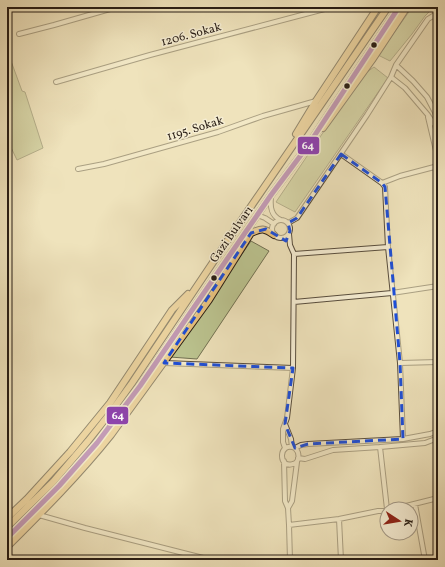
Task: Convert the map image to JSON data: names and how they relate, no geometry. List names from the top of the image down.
{
  "streets": {
    "highway": ["Gazi Bulvarı"],
    "street": ["1206. Sokak", "1195. Sokak"]
  },
  "lines": ["transit line 64"],
  "north": "right"
}
